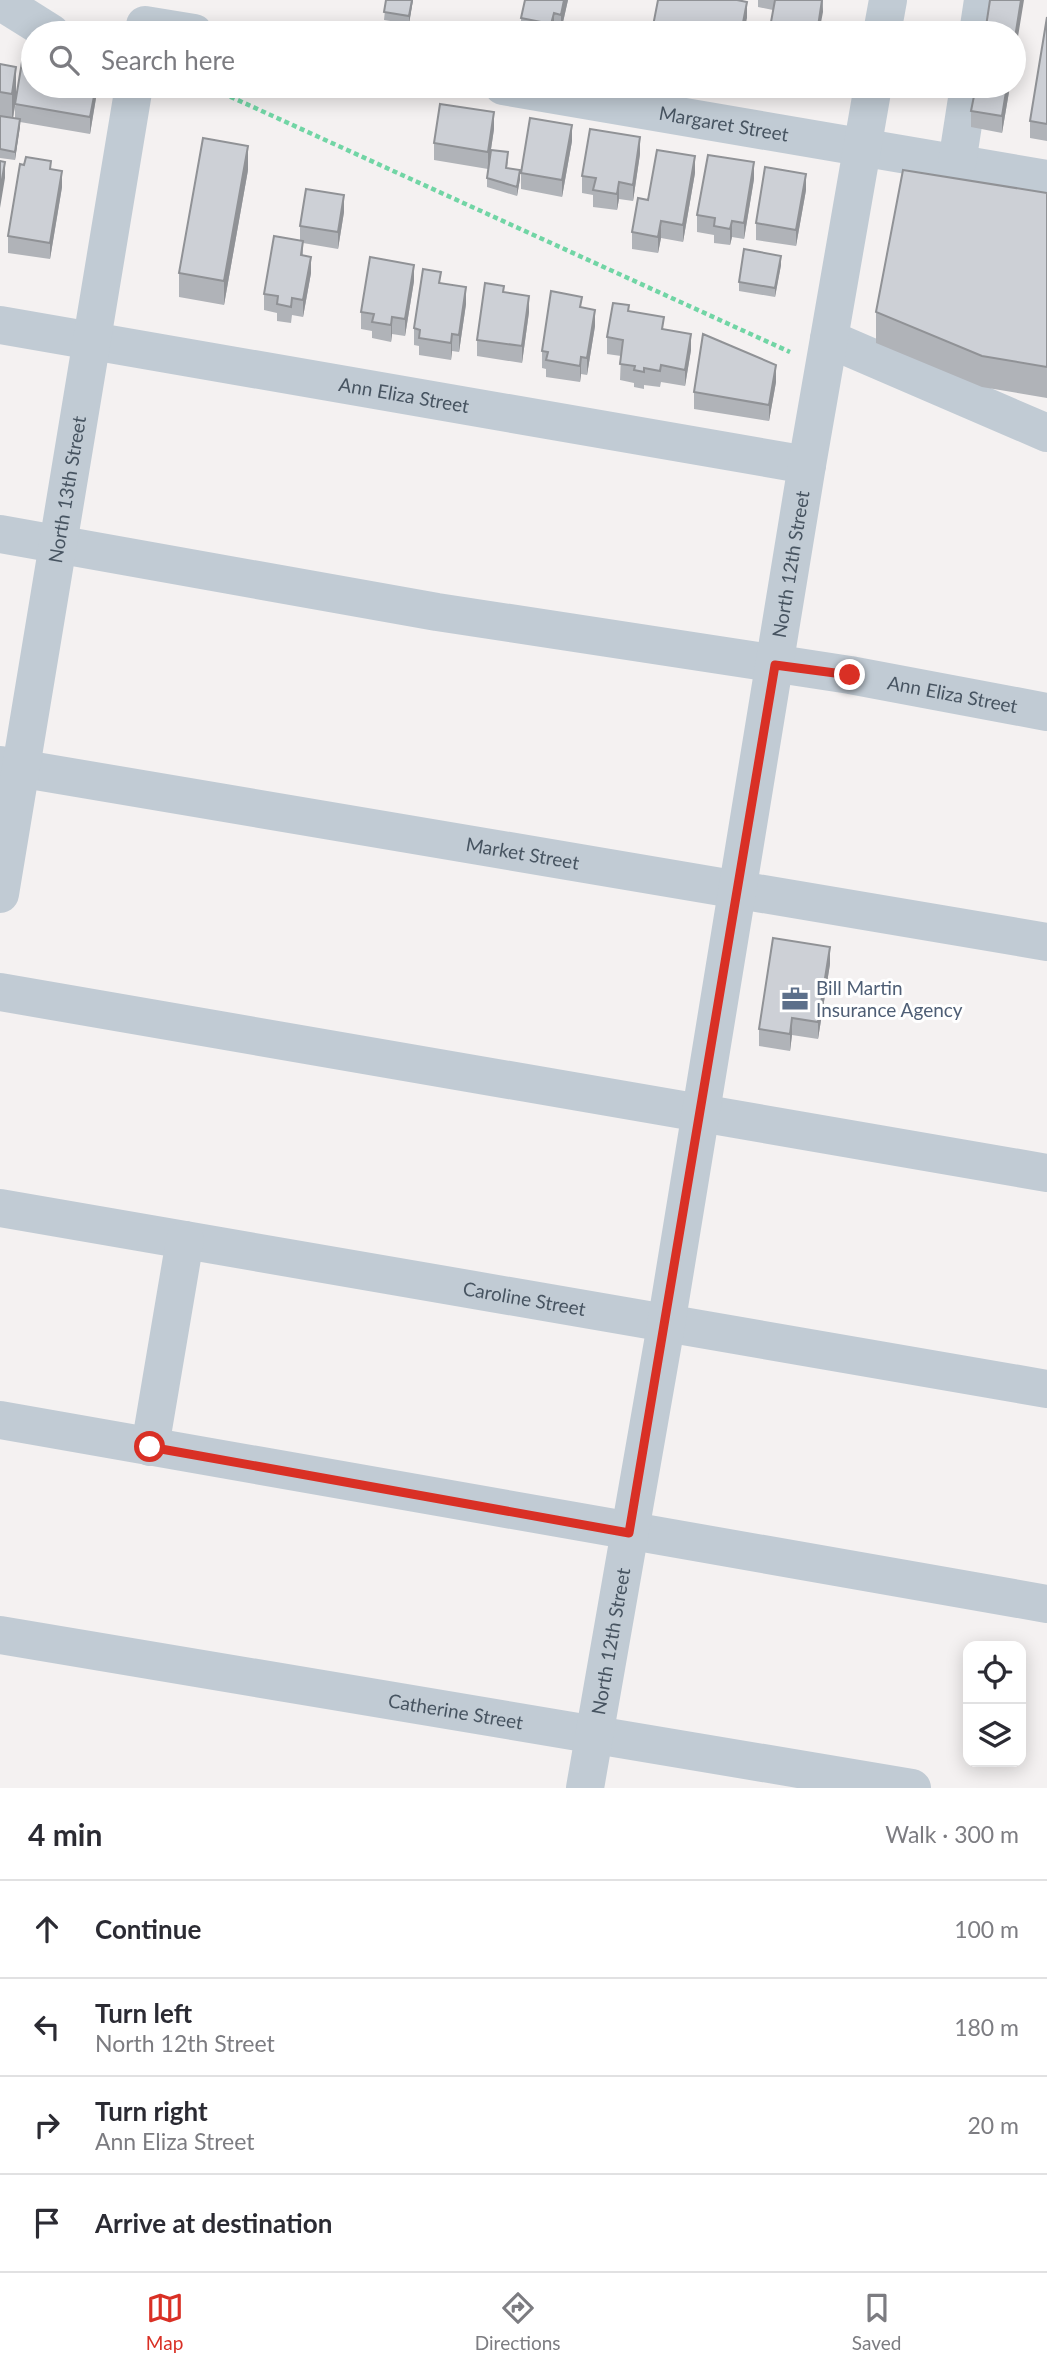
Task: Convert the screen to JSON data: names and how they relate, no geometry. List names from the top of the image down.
{
  "streets": {
    "street": [
      "Margaret Street",
      "Ann Eliza Street",
      "North 13th Street",
      "North 12th Street",
      "Market Street",
      "Caroline Street",
      "Catherine Street"
    ]
  },
  "crossings": [
    ["Margaret Street", "North 12th Street"],
    ["Ann Eliza Street", "North 13th Street"],
    ["Ann Eliza Street", "North 12th Street"],
    ["North 13th Street", "Market Street"],
    ["North 12th Street", "Market Street"],
    ["North 12th Street", "Caroline Street"],
    ["North 12th Street", "Catherine Street"]
  ],
  "places": {
    "office": ["Bill Martin Insurance Agency"]
  },
  "page": {
    "search": "Search here",
    "heading": ["4 min", "Walk · 300 m"],
    "list": [
      ["Continue", "100 m"],
      ["Turn left", "North 12th Street", "180 m"],
      ["Turn right", "Ann Eliza Street", "20 m"],
      "Arrive at destination"
    ],
    "nav": ["Map", "Directions", "Saved"]
  }
}
